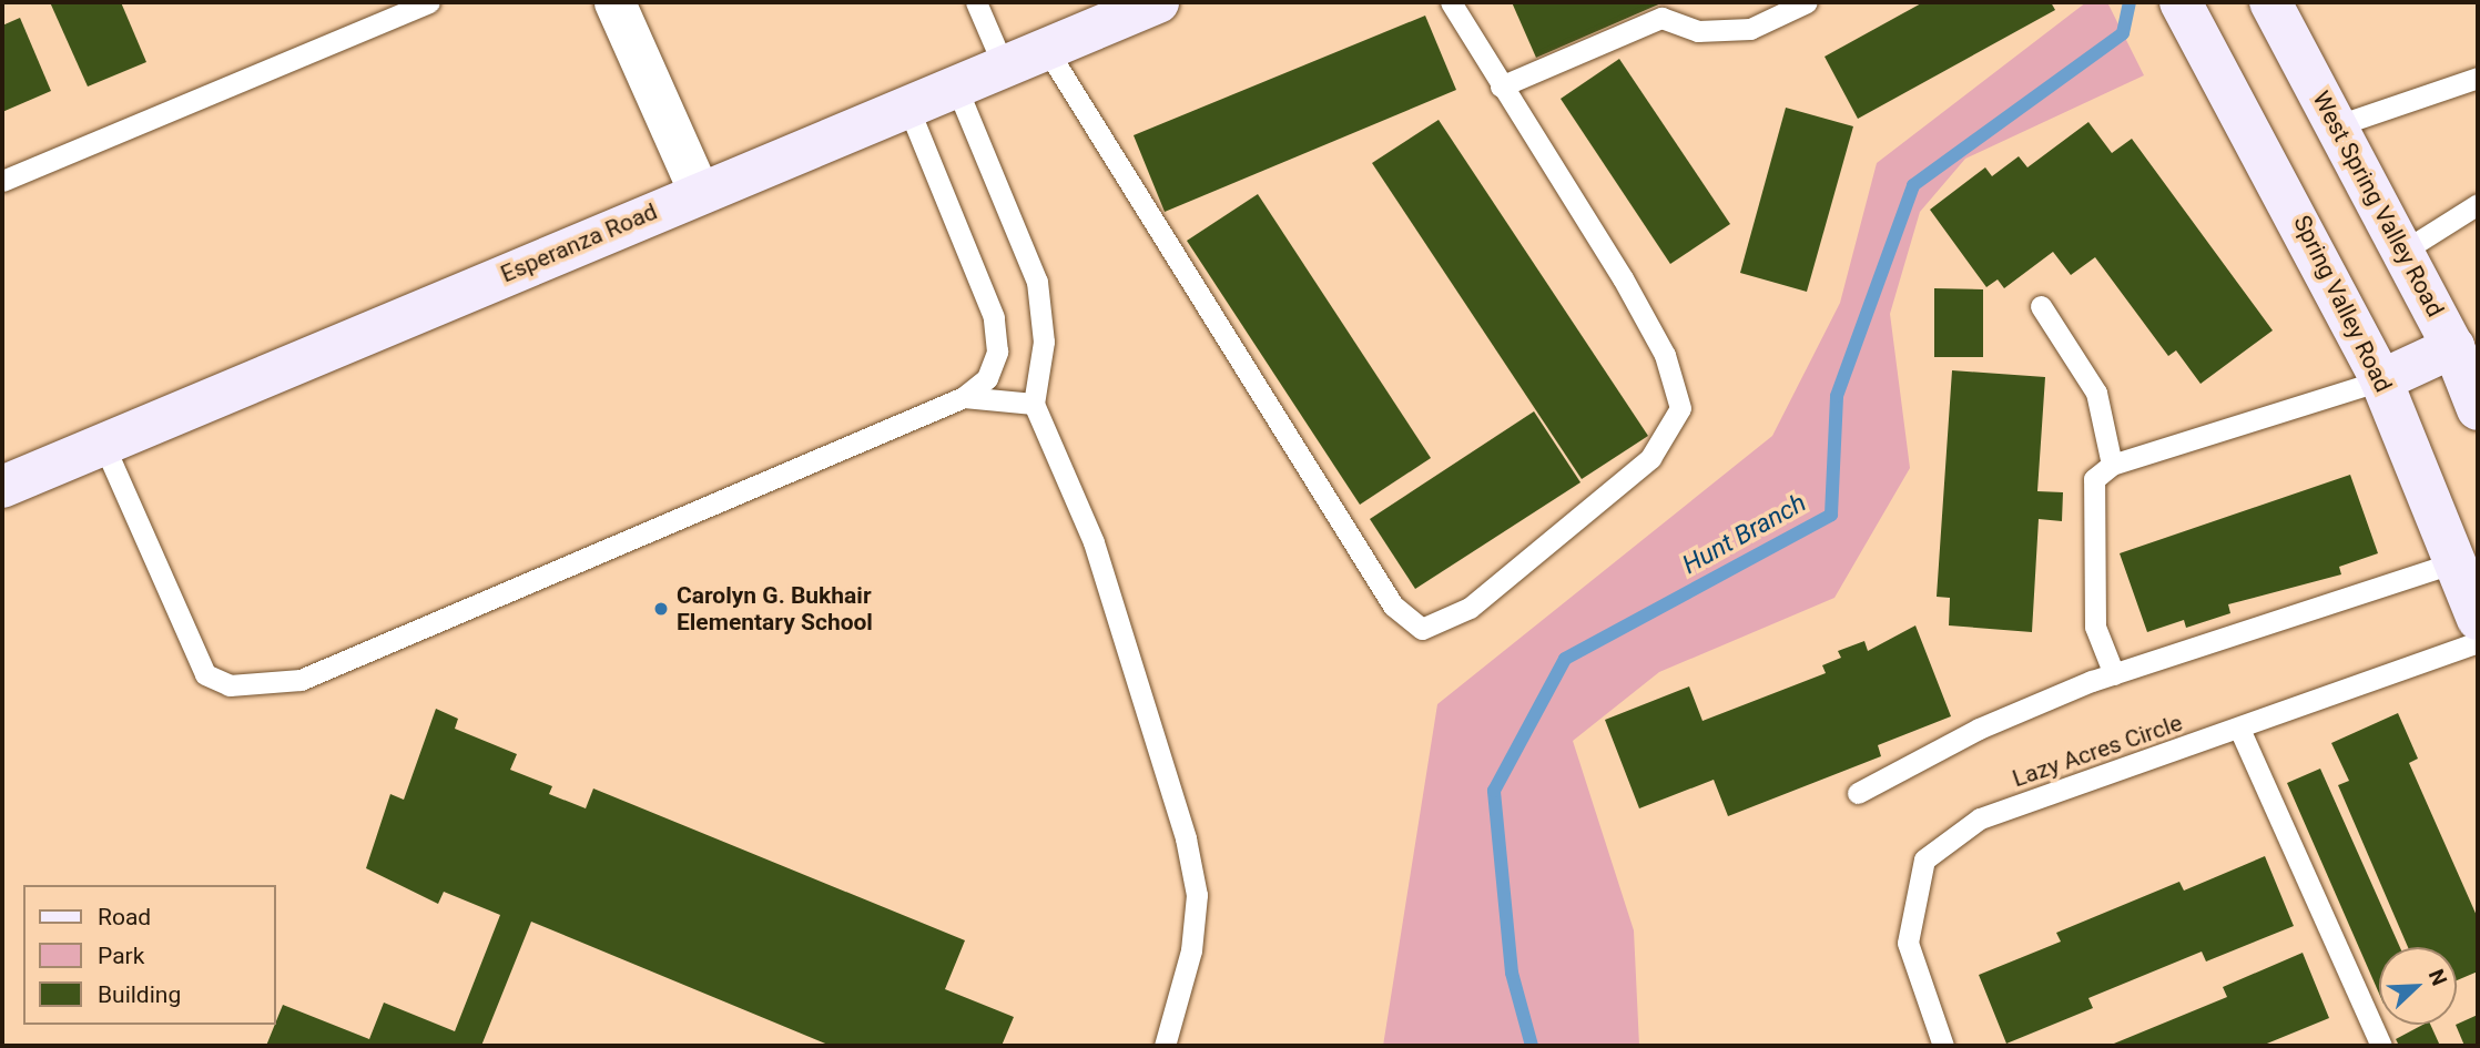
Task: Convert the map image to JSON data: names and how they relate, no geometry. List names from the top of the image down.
{
  "streets": {
    "street": ["West Spring Valley Road", "Esperanza Road", "Spring Valley Road"],
    "lane": ["Lazy Acres Circle"]
  },
  "water": ["Hunt Branch"],
  "places": ["Carolyn G. Bukhair Elementary School"],
  "legend": ["Road", "Park", "Building"],
  "north": "top right"
}
